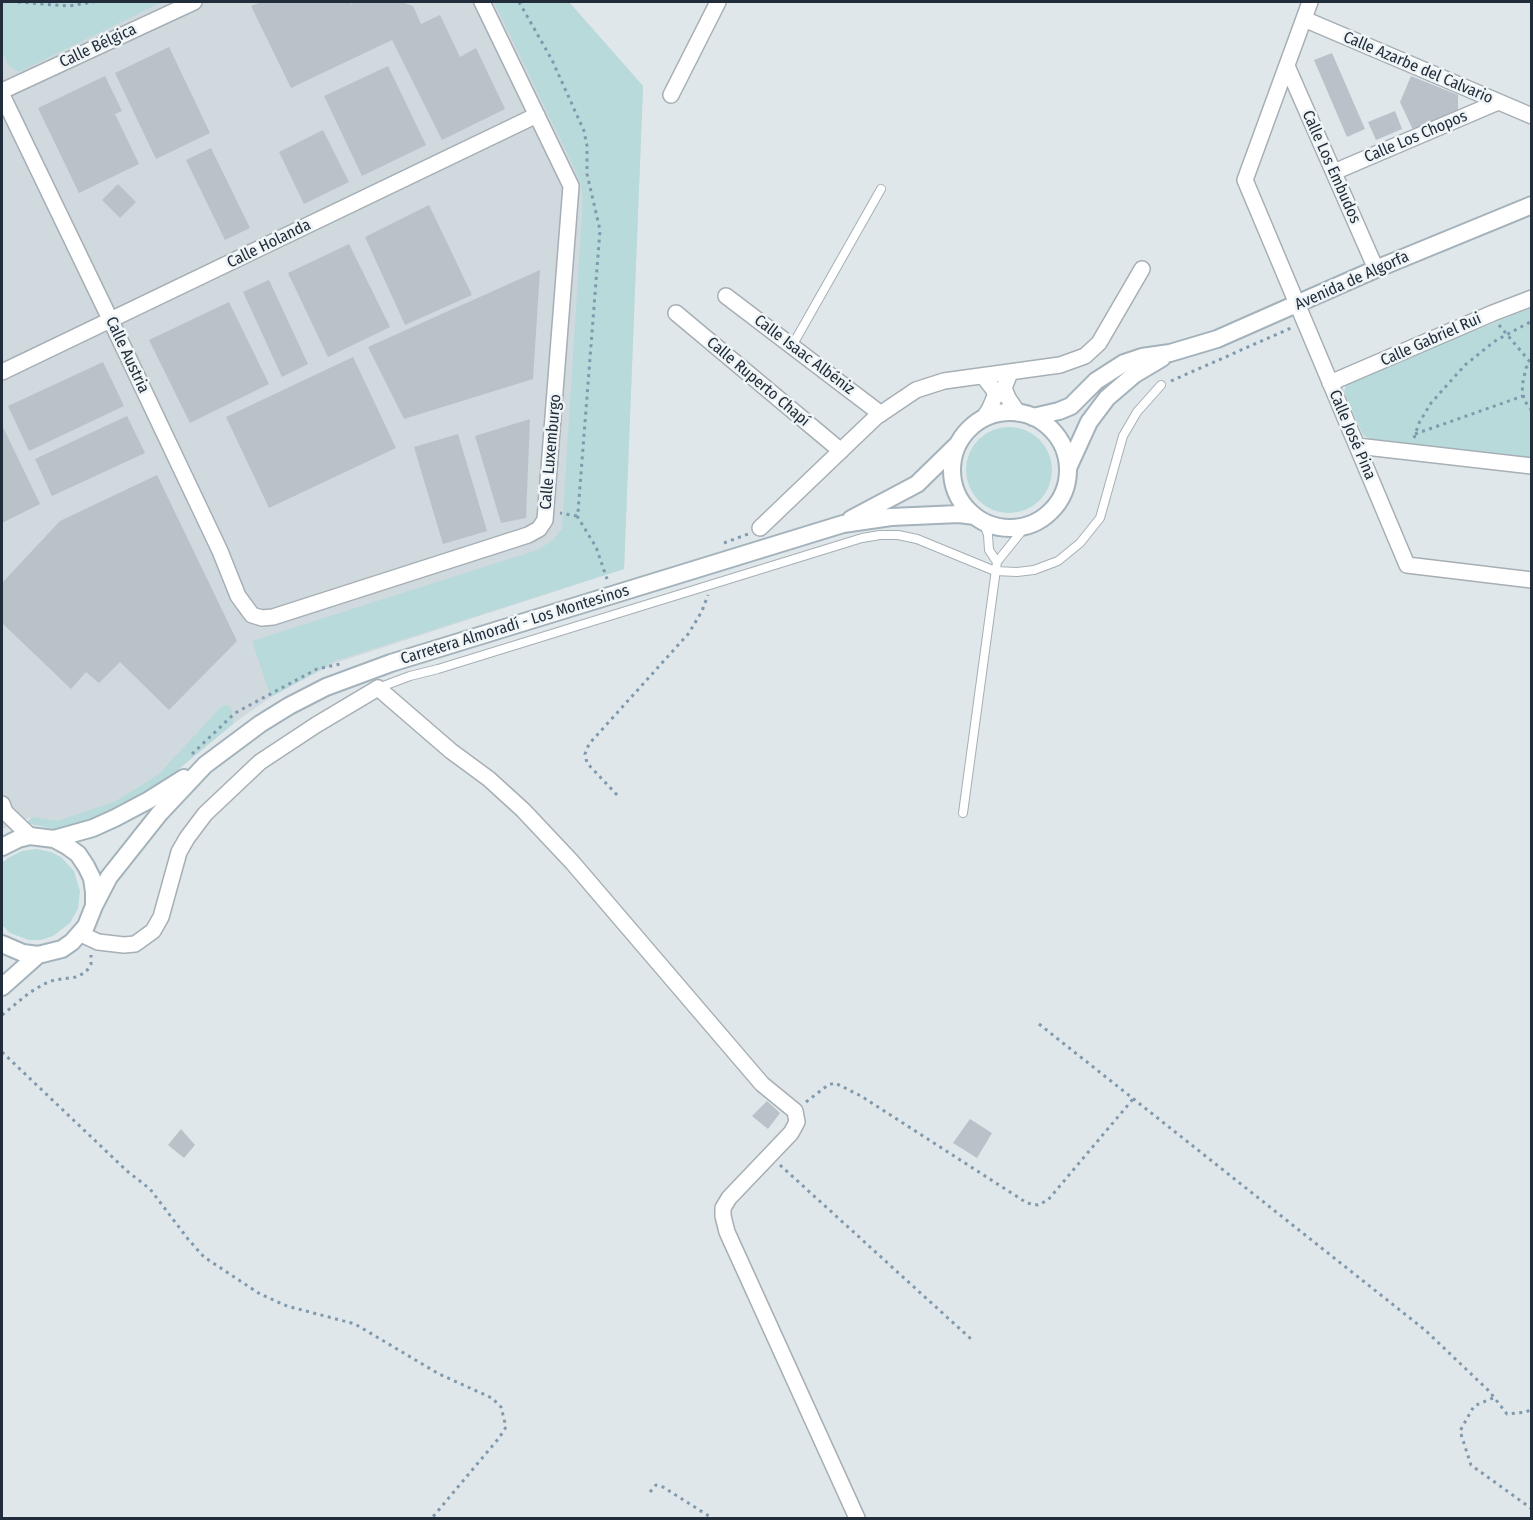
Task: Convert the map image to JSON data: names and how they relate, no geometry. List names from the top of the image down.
{
  "streets": {
    "main road": ["Avenida de Algorfa", "Carretera Almoradí - Los Montesinos"],
    "street": [
      "Calle Bélgica",
      "Calle Azarbe del Calvario",
      "Calle Los Chopos",
      "Calle Los Embudos",
      "Calle Holanda",
      "Calle Gabriel Rui",
      "Calle Austria",
      "Calle Isaac Albéniz",
      "Calle Ruperto Chapí",
      "Calle José Pina",
      "Calle Luxemburgo"
    ]
  },
  "crossings": [
    ["Calle Bélgica", "Calle Austria"],
    ["Calle Azarbe del Calvario", "Calle Los Chopos"],
    ["Calle Azarbe del Calvario", "Calle José Pina"],
    ["Calle Los Chopos", "Calle Los Embudos"],
    ["Calle Los Embudos", "Avenida de Algorfa"],
    ["Calle Los Embudos", "Calle José Pina"],
    ["Calle Holanda", "Calle Austria"],
    ["Calle Holanda", "Calle Luxemburgo"],
    ["Avenida de Algorfa", "Calle José Pina"],
    ["Avenida de Algorfa", "Carretera Almoradí - Los Montesinos"],
    ["Calle Gabriel Rui", "Calle José Pina"],
    ["Calle Austria", "Calle Luxemburgo"]
  ]
}
